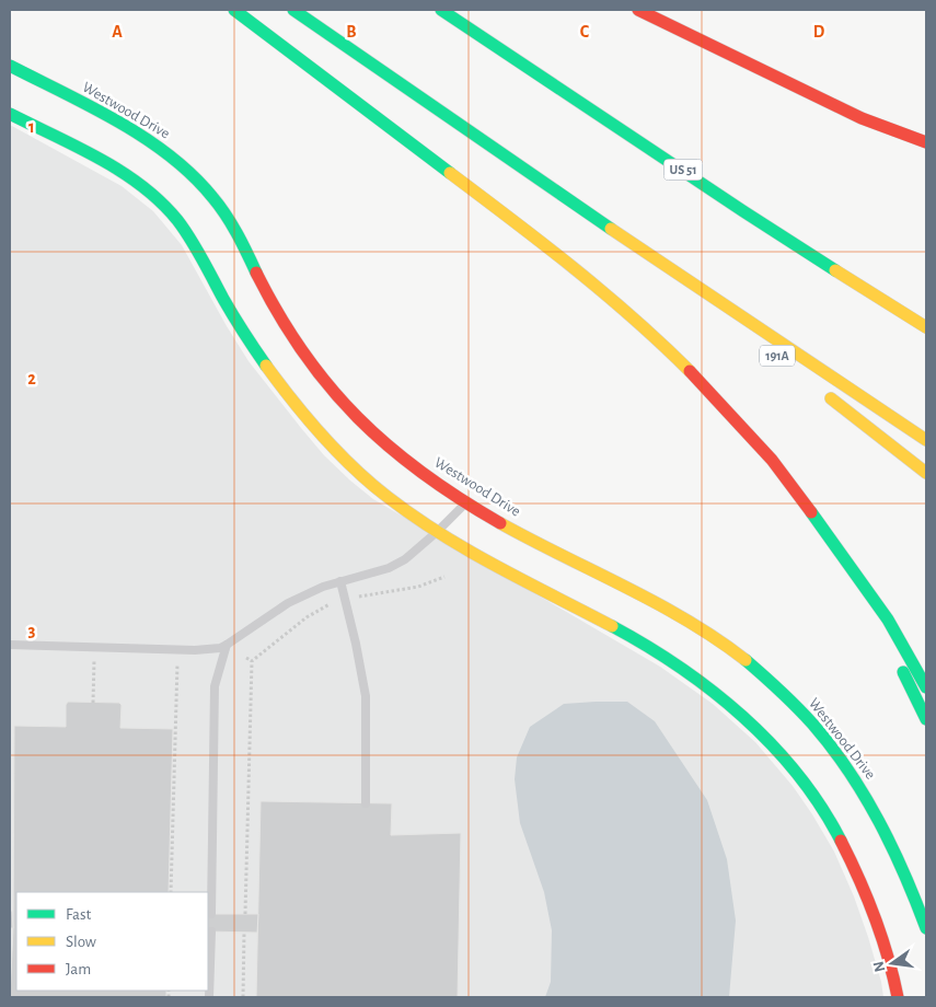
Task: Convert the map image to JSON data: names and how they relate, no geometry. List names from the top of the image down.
{
  "streets": {
    "main road": ["Westwood Drive", "US 51", "191A"]
  },
  "legend": ["Fast", "Slow", "Jam"],
  "north": "left",
  "grid": {
    "columns": [
      "A",
      "B",
      "C",
      "D"
    ],
    "rows": ["1", "2", "3"]
  }
}
